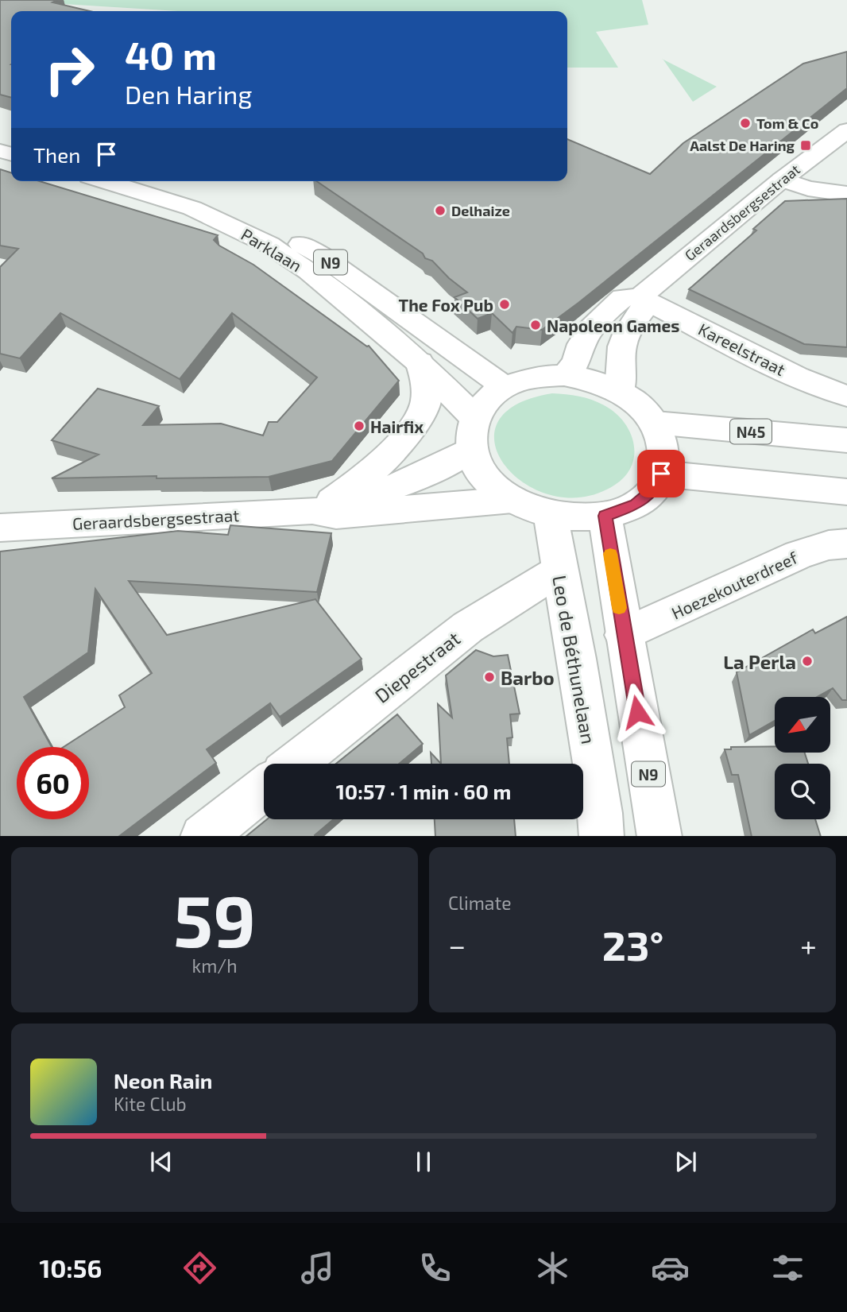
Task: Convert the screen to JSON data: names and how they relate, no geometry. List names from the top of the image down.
{
  "streets": {
    "main road": [
      "Geraardsbergsestraat",
      "Parklaan",
      "N9",
      "Kareelstraat",
      "N45",
      "Hoezekouterdreef",
      "Leo de Béthunelaan",
      "Diepestraat"
    ]
  },
  "crossings": [
    ["Geraardsbergsestraat", "Parklaan"],
    ["Geraardsbergsestraat", "N9"],
    ["Geraardsbergsestraat", "Kareelstraat"],
    ["Geraardsbergsestraat", "N45"],
    ["Geraardsbergsestraat", "Leo de Béthunelaan"],
    ["Parklaan", "N9"],
    ["Parklaan", "N45"],
    ["Parklaan", "Leo de Béthunelaan"],
    ["N9", "N45"],
    ["N9", "Hoezekouterdreef"],
    ["N9", "Leo de Béthunelaan"],
    ["N45", "Leo de Béthunelaan"],
    ["Leo de Béthunelaan", "Diepestraat"]
  ],
  "places": {
    "other": [
      "Tom & Co",
      "Delhaize",
      "The Fox Pub",
      "Napoleon Games",
      "Hairfix",
      "La Perla",
      "Barbo"
    ],
    "transit": ["Aalst De Haring"]
  },
  "north": "bottom left",
  "page": {
    "turn": ["40 m", "Den Haring"],
    "then": "Then",
    "limit": "60",
    "trip": "10:57 · 1 min · 60 m",
    "tile": [
      ["59", "km/h"],
      "Climate"
    ],
    "heat": ["−", "23°", "+"],
    "song": ["Neon Rain", "Kite Club"],
    "tabs": "10:56"
  }
}
